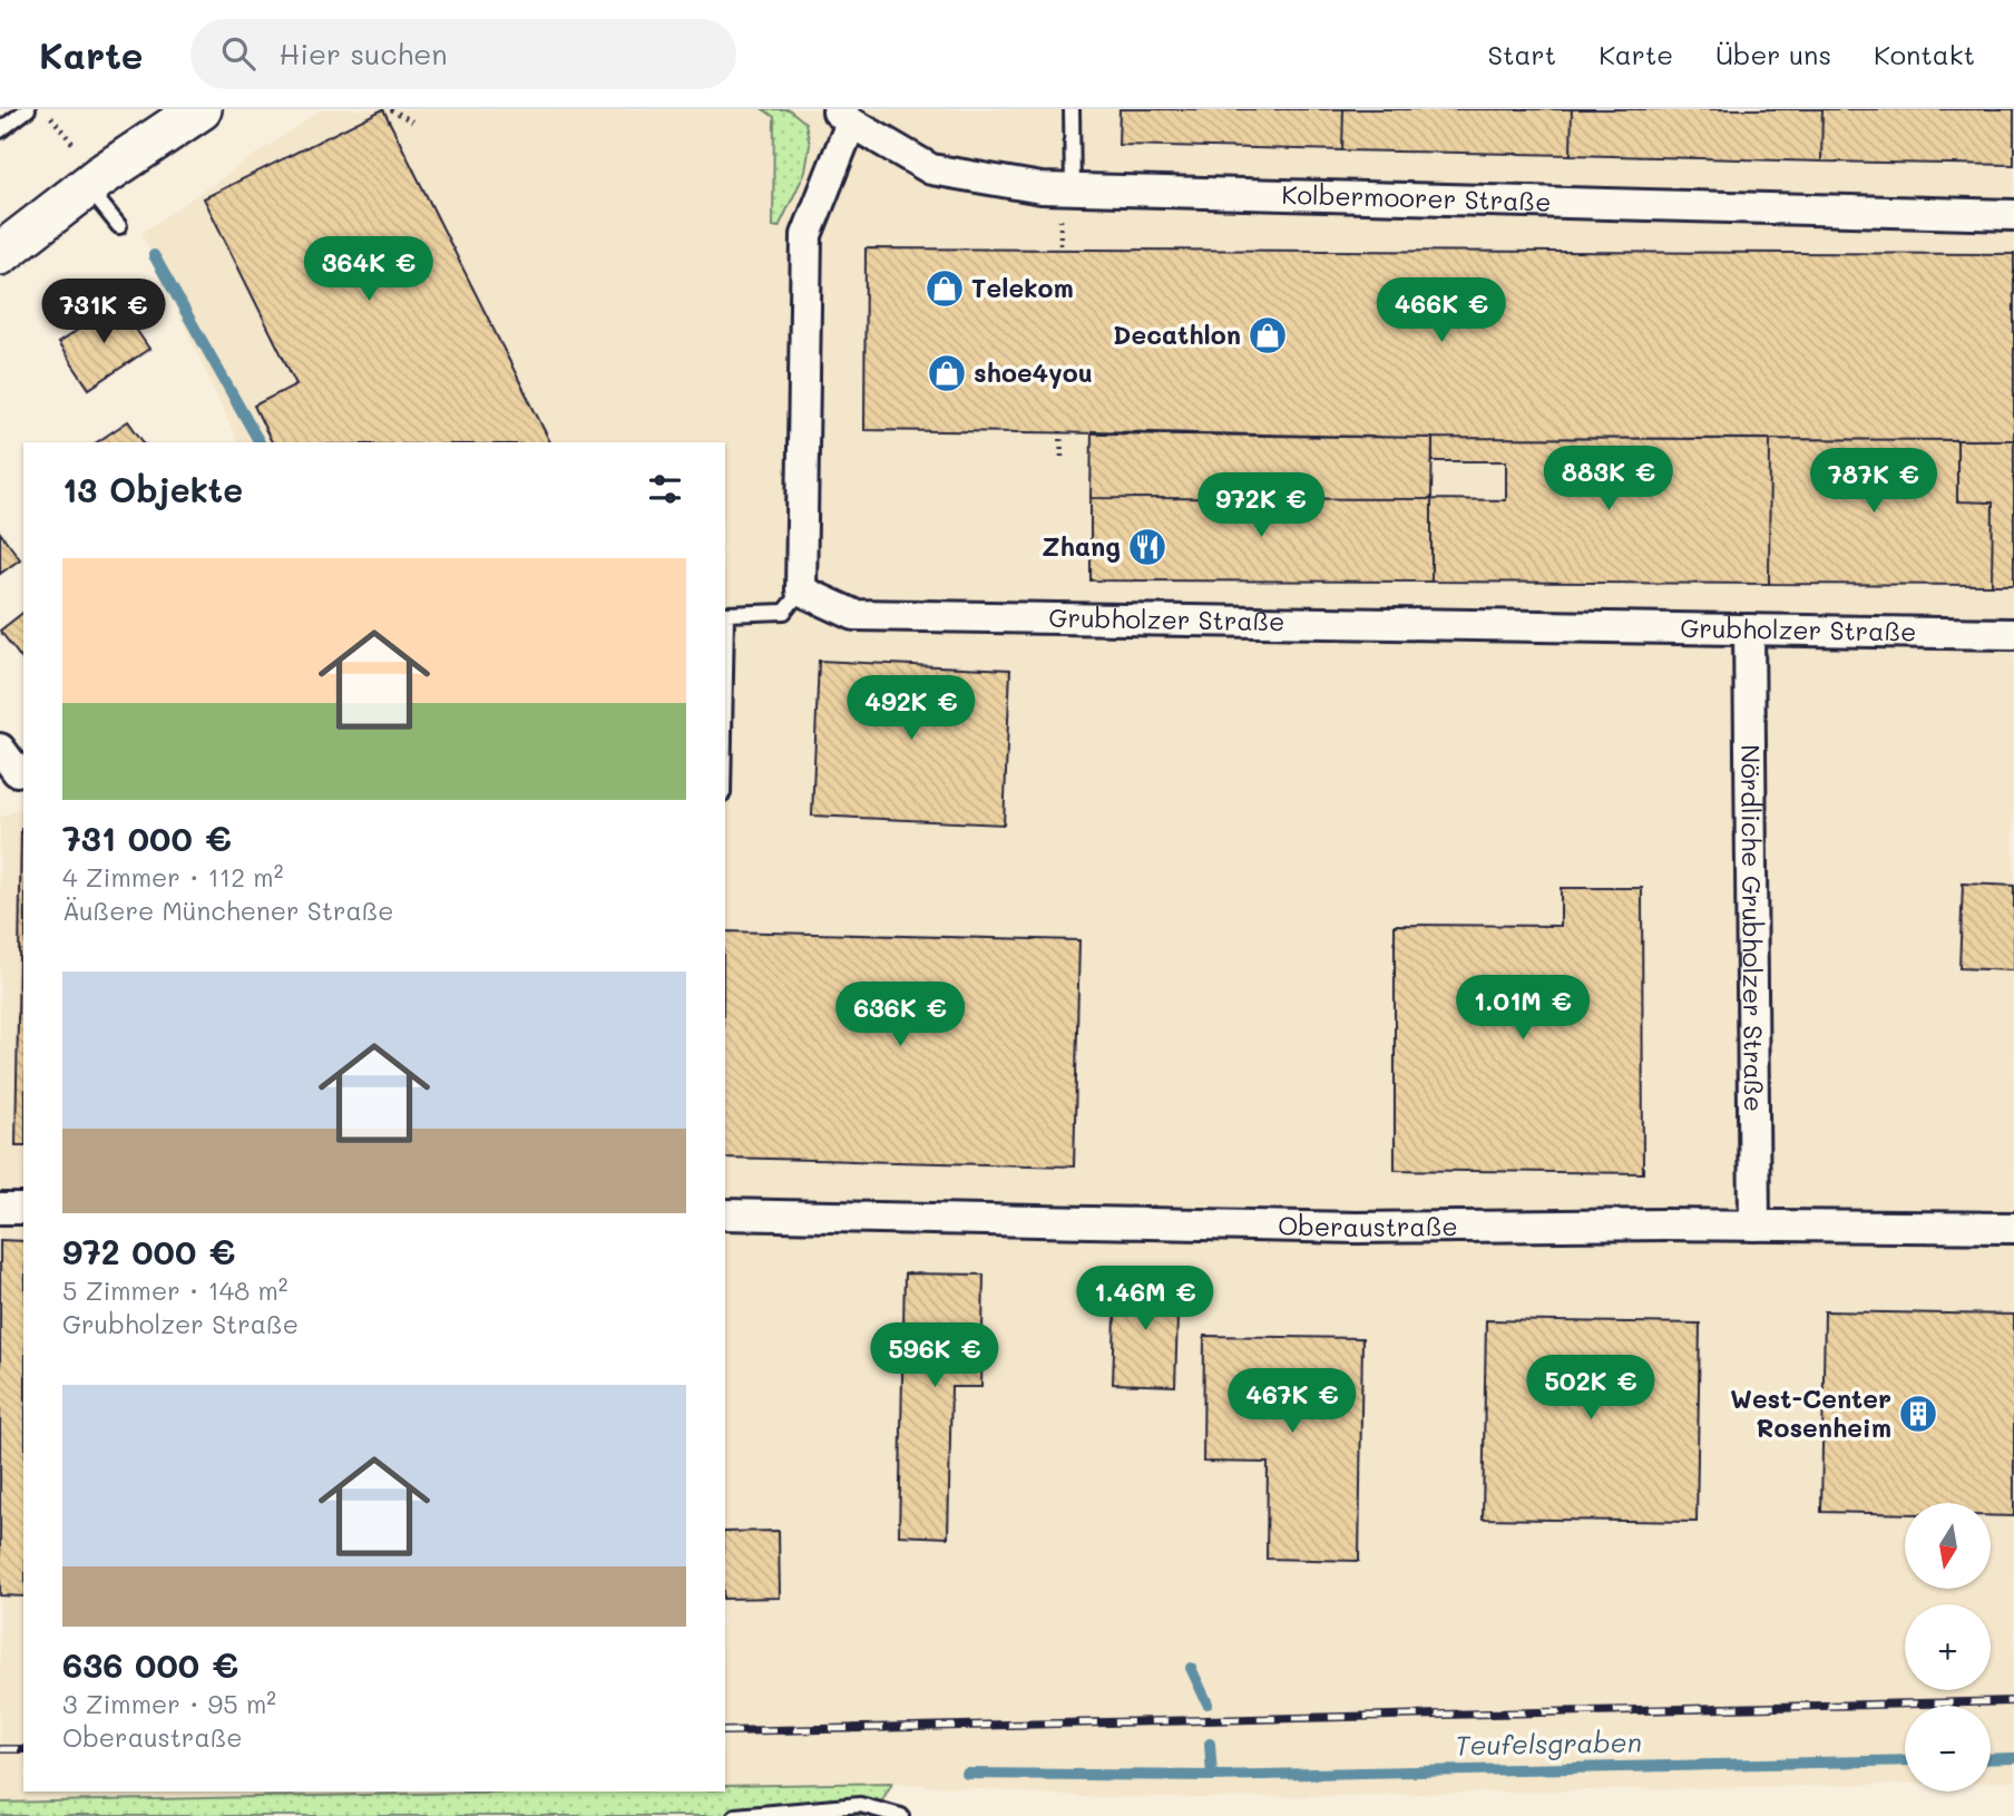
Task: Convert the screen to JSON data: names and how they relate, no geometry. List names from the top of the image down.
{
  "streets": {
    "street": [
      "Kolbermoorer Straße",
      "Grubholzer Straße",
      "Nördliche Grubholzer Straße",
      "Oberaustraße"
    ]
  },
  "crossings": [
    ["Grubholzer Straße", "Nördliche Grubholzer Straße"],
    ["Nördliche Grubholzer Straße", "Oberaustraße"]
  ],
  "water": ["Teufelsgraben"],
  "places": {
    "shop": ["Telekom", "Decathlon", "shoe4you"],
    "restaurant": ["Zhang"],
    "building": ["West-Center Rosenheim"]
  },
  "north": "bottom",
  "page": {
    "header": "Karte",
    "search": "Hier suchen",
    "nav": [
      "Start",
      "Karte",
      "Über uns",
      "Kontakt"
    ],
    "price": [
      "364K €",
      "466K €",
      "731K €",
      "883K €",
      "787K €",
      "972K €",
      "492K €",
      "1.01M €",
      "636K €",
      "1.46M €",
      "596K €",
      "502K €",
      "467K €"
    ],
    "heading": "13 Objekte",
    "list": [
      {
        "name": "731 000 €",
        "note": "4 Zimmer · 112 m² · Äußere Münchener Straße"
      },
      {
        "name": "972 000 €",
        "note": "5 Zimmer · 148 m² · Grubholzer Straße"
      },
      {
        "name": "636 000 €",
        "note": "3 Zimmer · 95 m² · Oberaustraße"
      }
    ],
    "map_buttons": ["+", "−"]
  }
}
